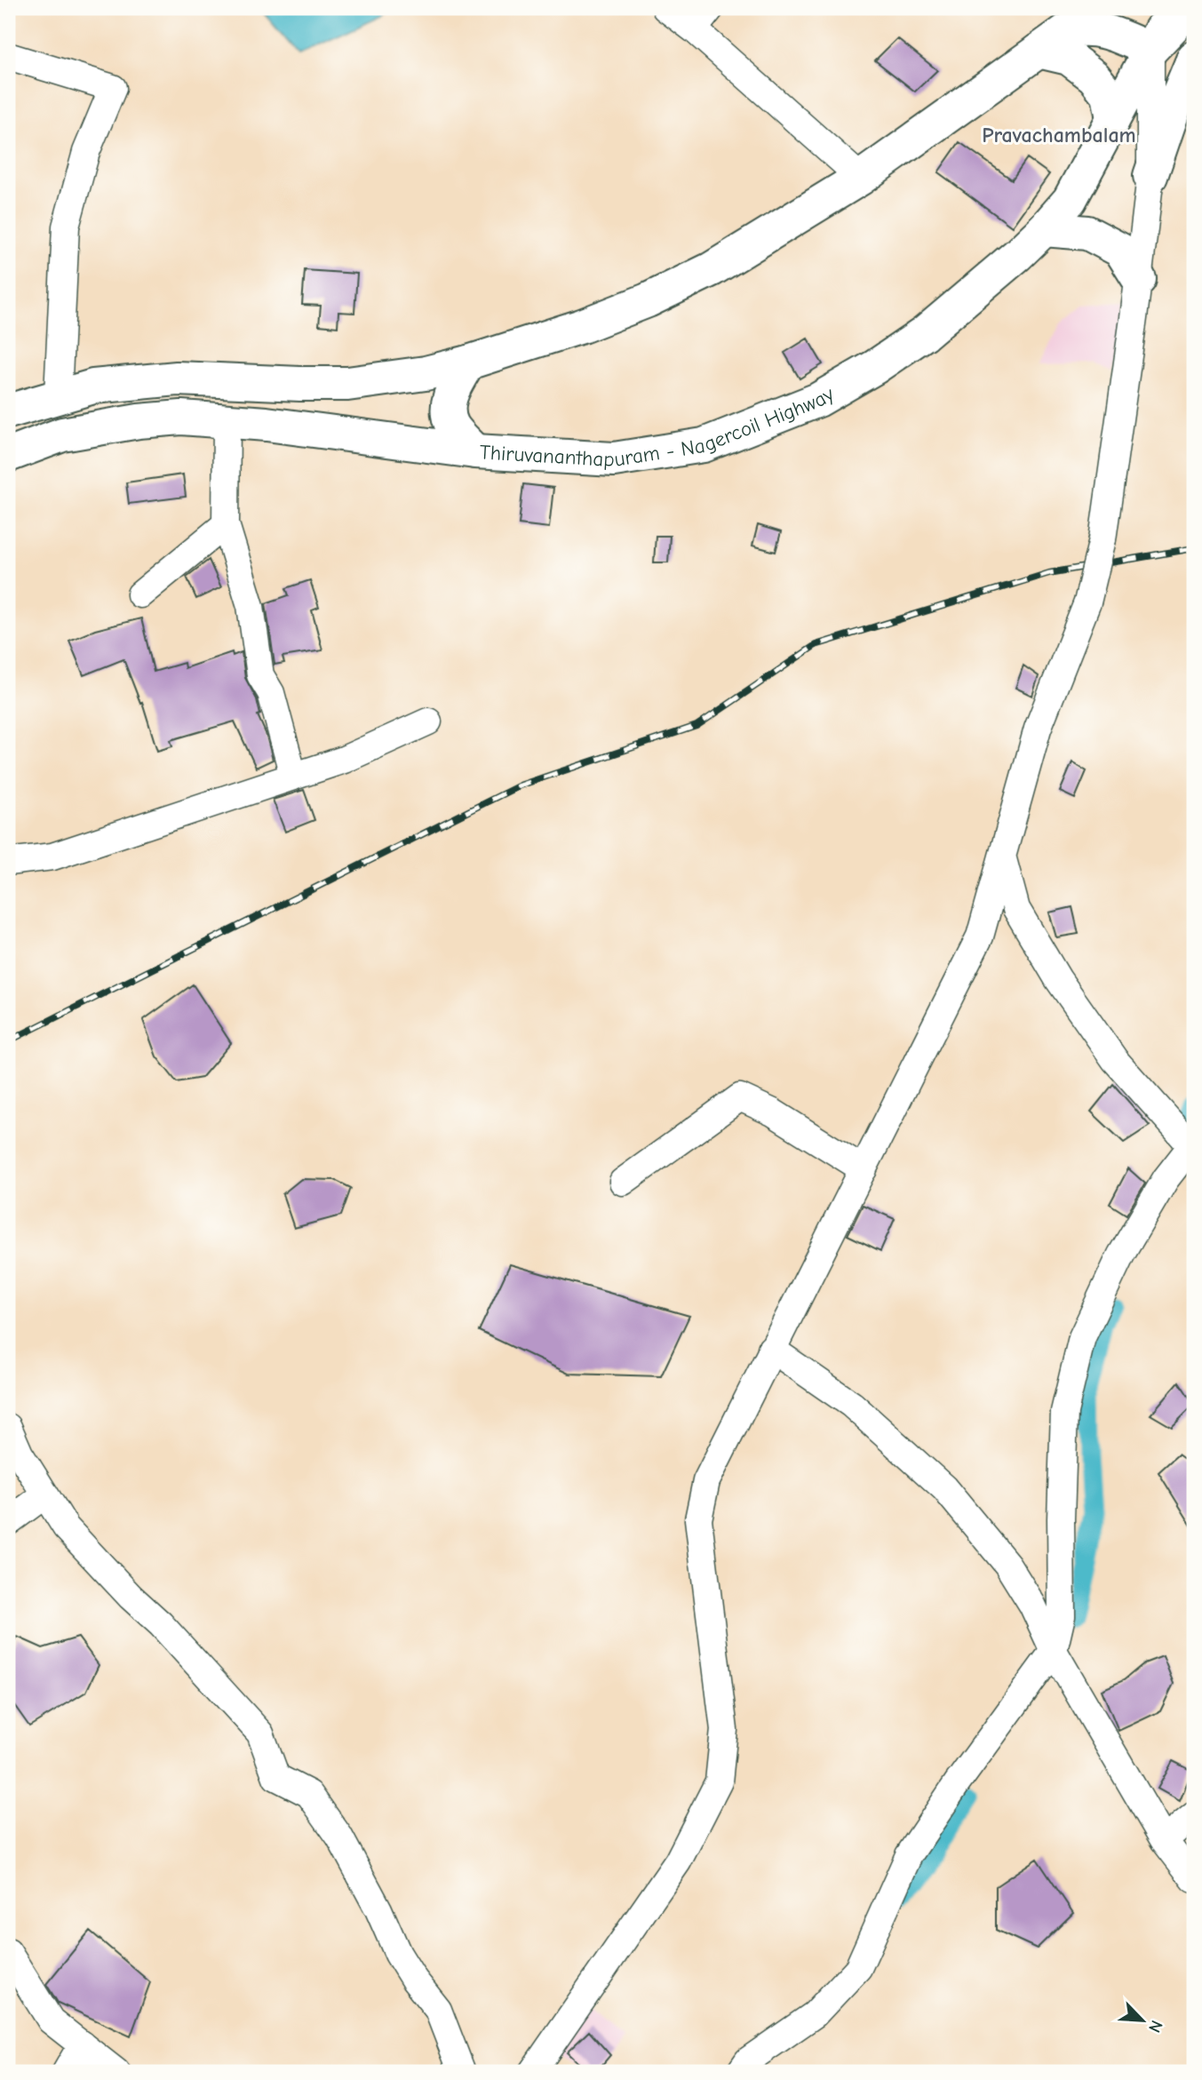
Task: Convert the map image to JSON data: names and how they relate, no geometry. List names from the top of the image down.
{
  "streets": {
    "main road": ["Thiruvananthapuram - Nagercoil Highway"]
  },
  "districts": ["Pravachambalam"],
  "north": "bottom right"
}
